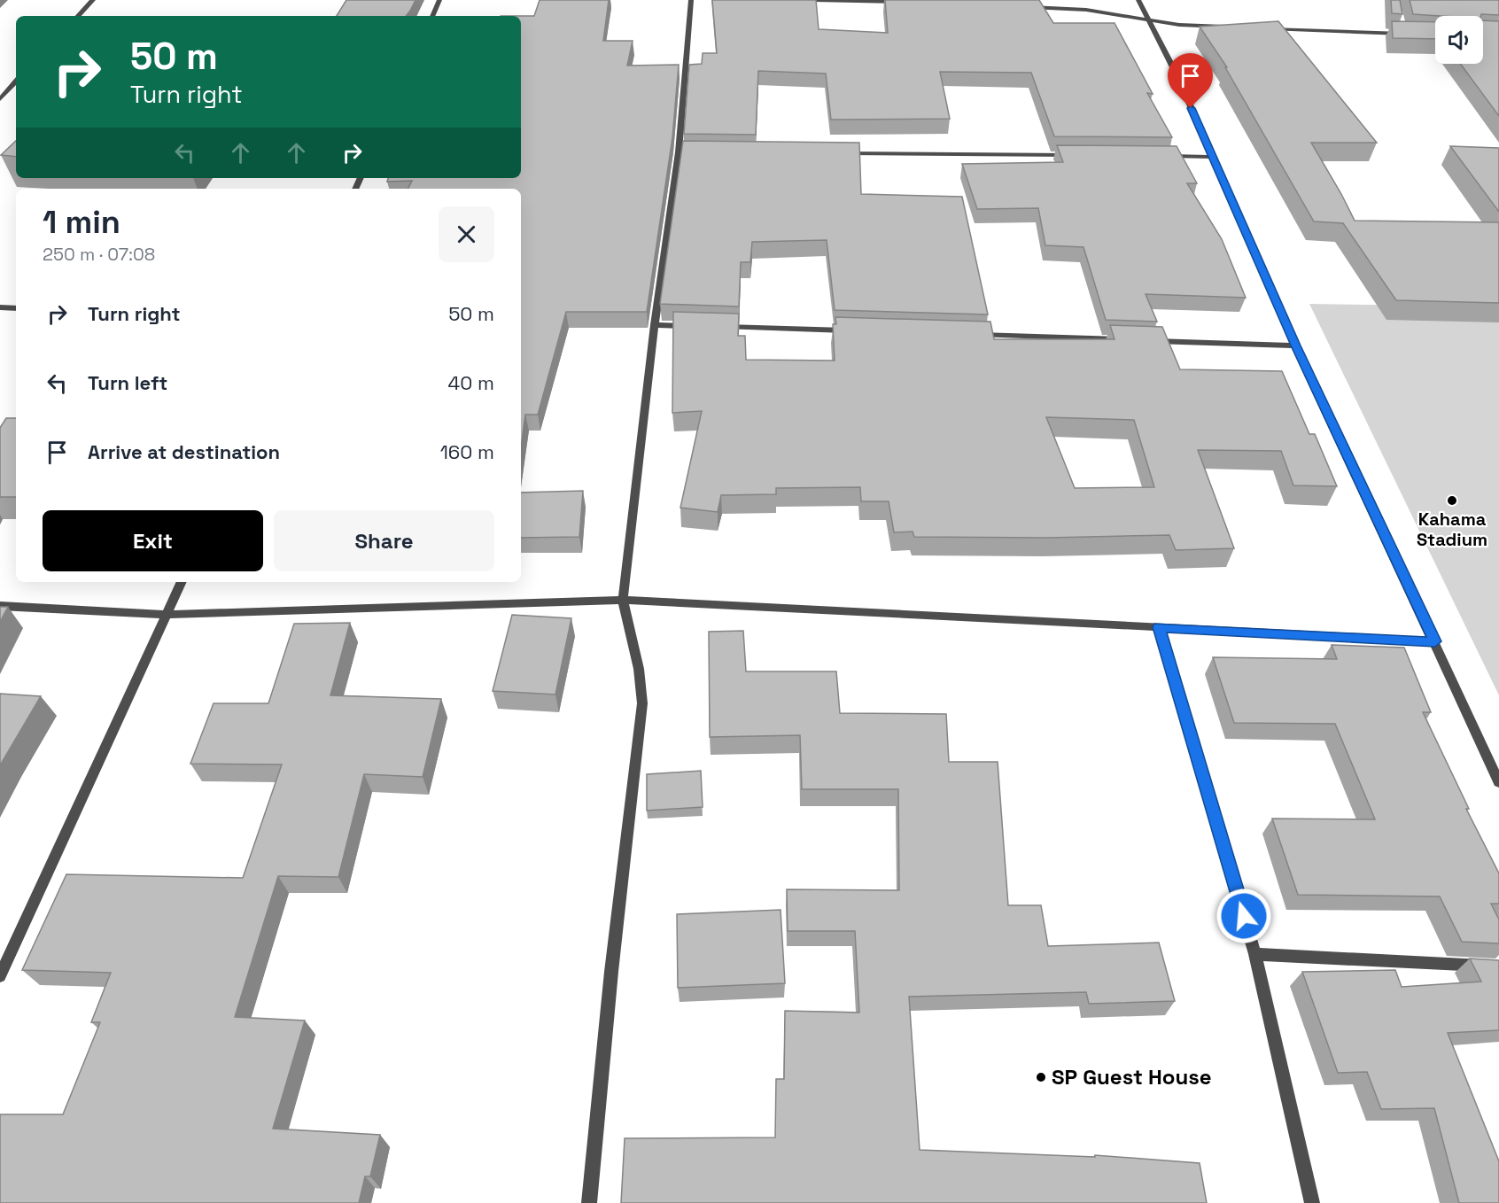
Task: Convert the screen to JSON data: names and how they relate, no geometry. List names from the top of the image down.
{
  "places": ["Kahama Stadium", "SP Guest House"],
  "page": {
    "turn": ["50 m", "Turn right"],
    "heading": ["1 min", "250 m · 07:08"],
    "list": [
      {
        "name": "Turn right",
        "value": "50 m"
      },
      {
        "name": "Turn left",
        "value": "40 m"
      },
      {
        "name": "Arrive at destination",
        "value": "160 m"
      }
    ],
    "buttons": ["Exit", "Share"]
  }
}
